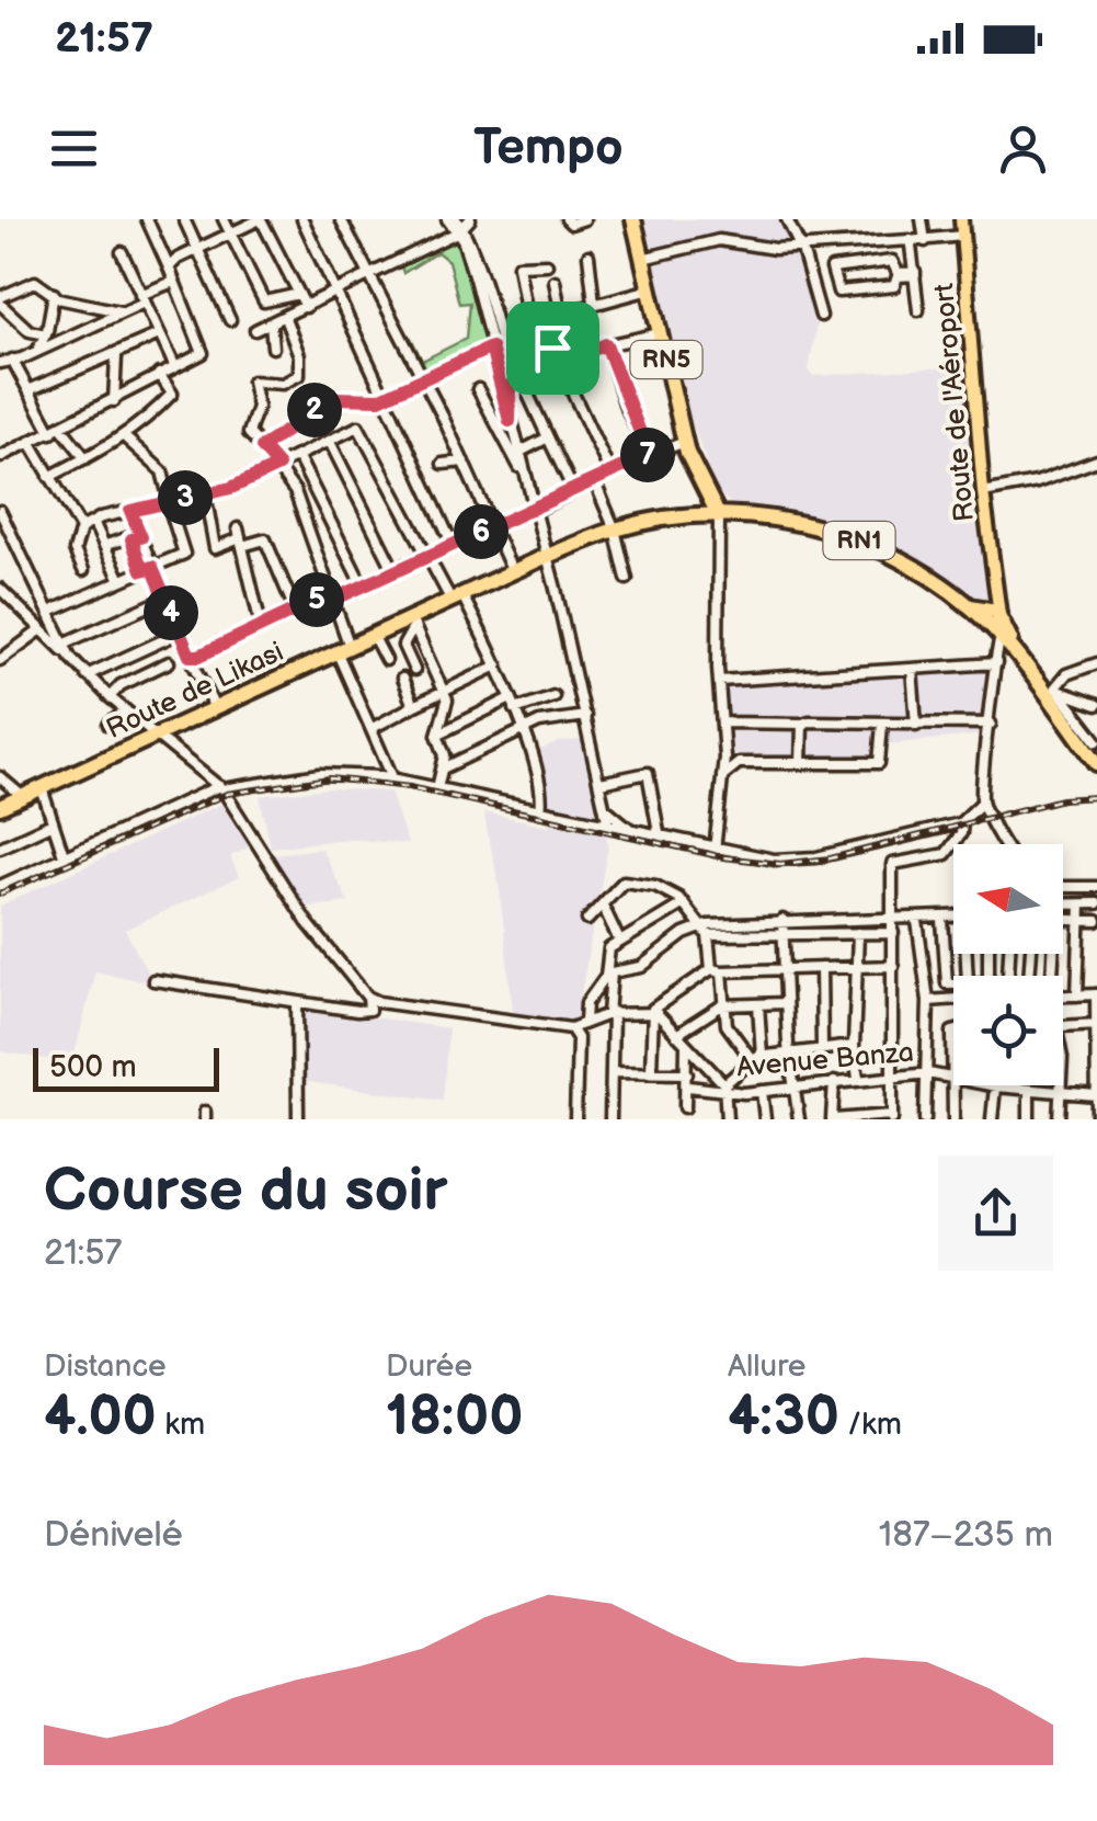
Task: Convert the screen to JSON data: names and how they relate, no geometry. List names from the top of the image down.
{
  "streets": {
    "highway": ["RN5", "RN1", "Route de Likasi"],
    "main road": ["Route de l'Aéroport"],
    "street": ["Avenue Banza"]
  },
  "crossings": [
    ["RN5", "RN1"],
    ["RN5", "Route de Likasi"],
    ["Route de l'Aéroport", "RN1"],
    ["RN1", "Route de Likasi"]
  ],
  "scale_bar": "500 m",
  "north": "left",
  "page": {
    "status": "21:57",
    "header": "Tempo",
    "pins": [
      "2",
      "7",
      "3",
      "6",
      "5",
      "4"
    ],
    "scale": "500 m",
    "heading": ["Course du soir", "21:57"],
    "stats": [
      ["Distance", "4.00 km"],
      ["Durée", "18:00"],
      ["Allure", "4:30 /km"]
    ],
    "chart": ["Dénivelé", "187–235 m"]
  }
}
